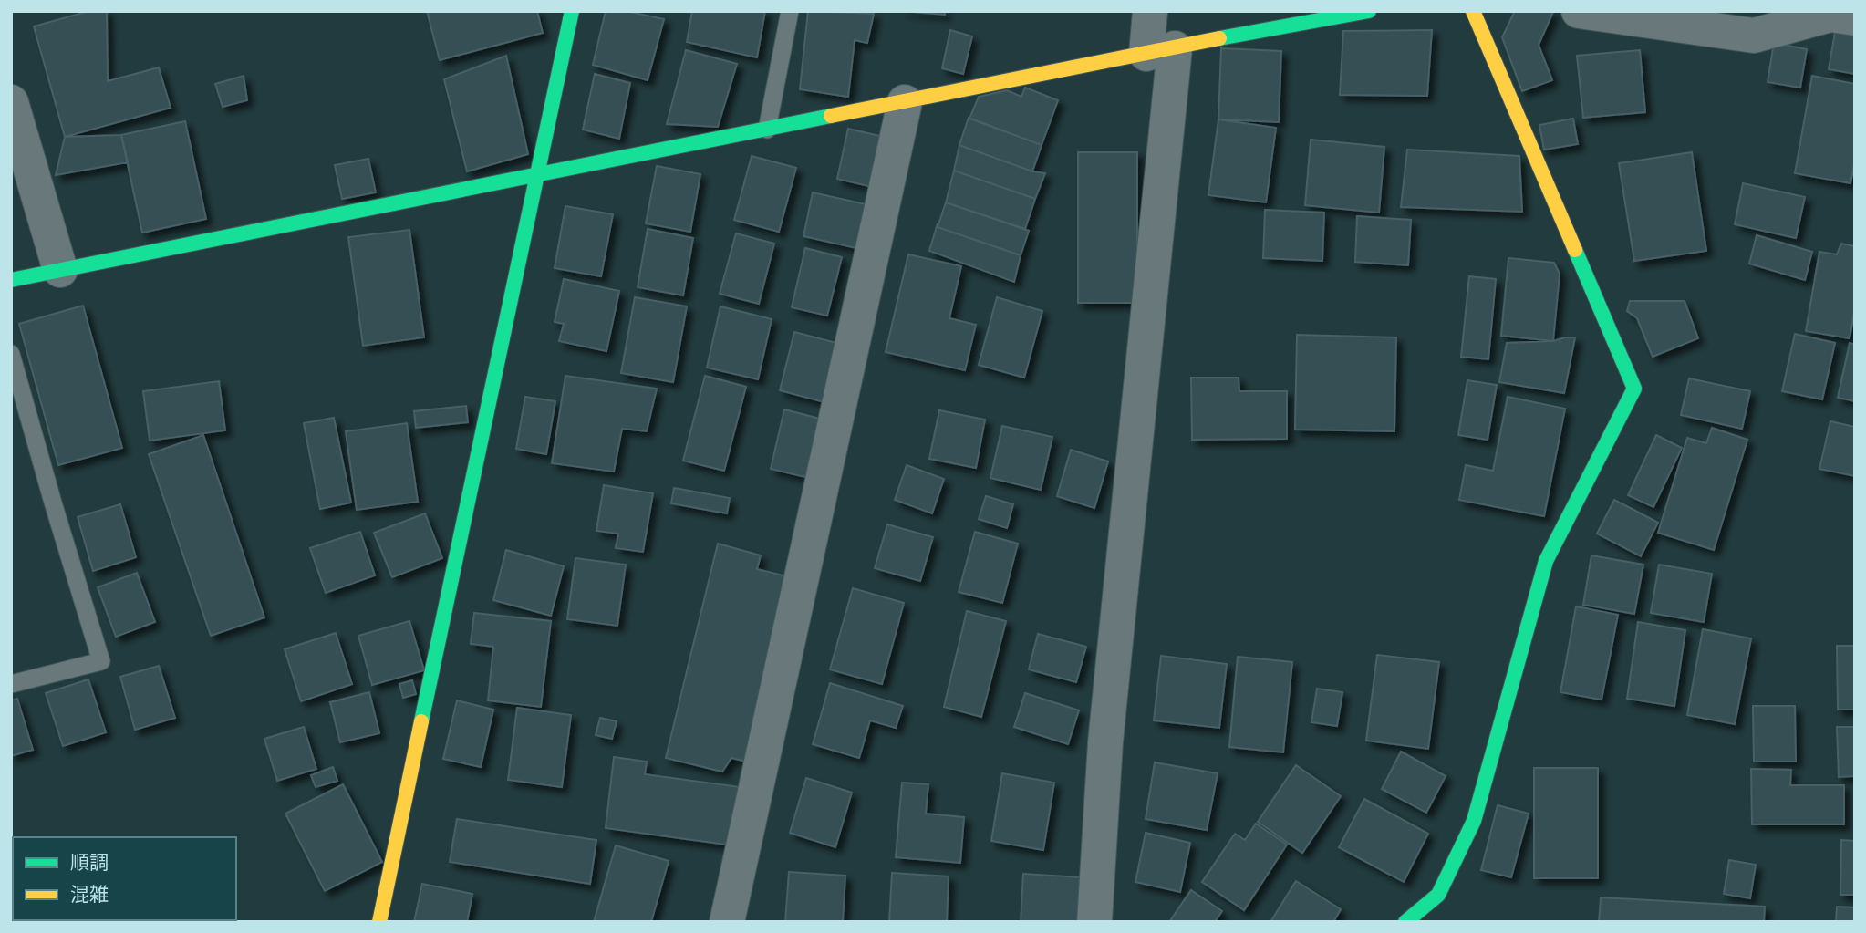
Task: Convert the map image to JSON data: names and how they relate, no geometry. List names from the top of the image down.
{
  "legend": ["順調", "混雑"]
}
